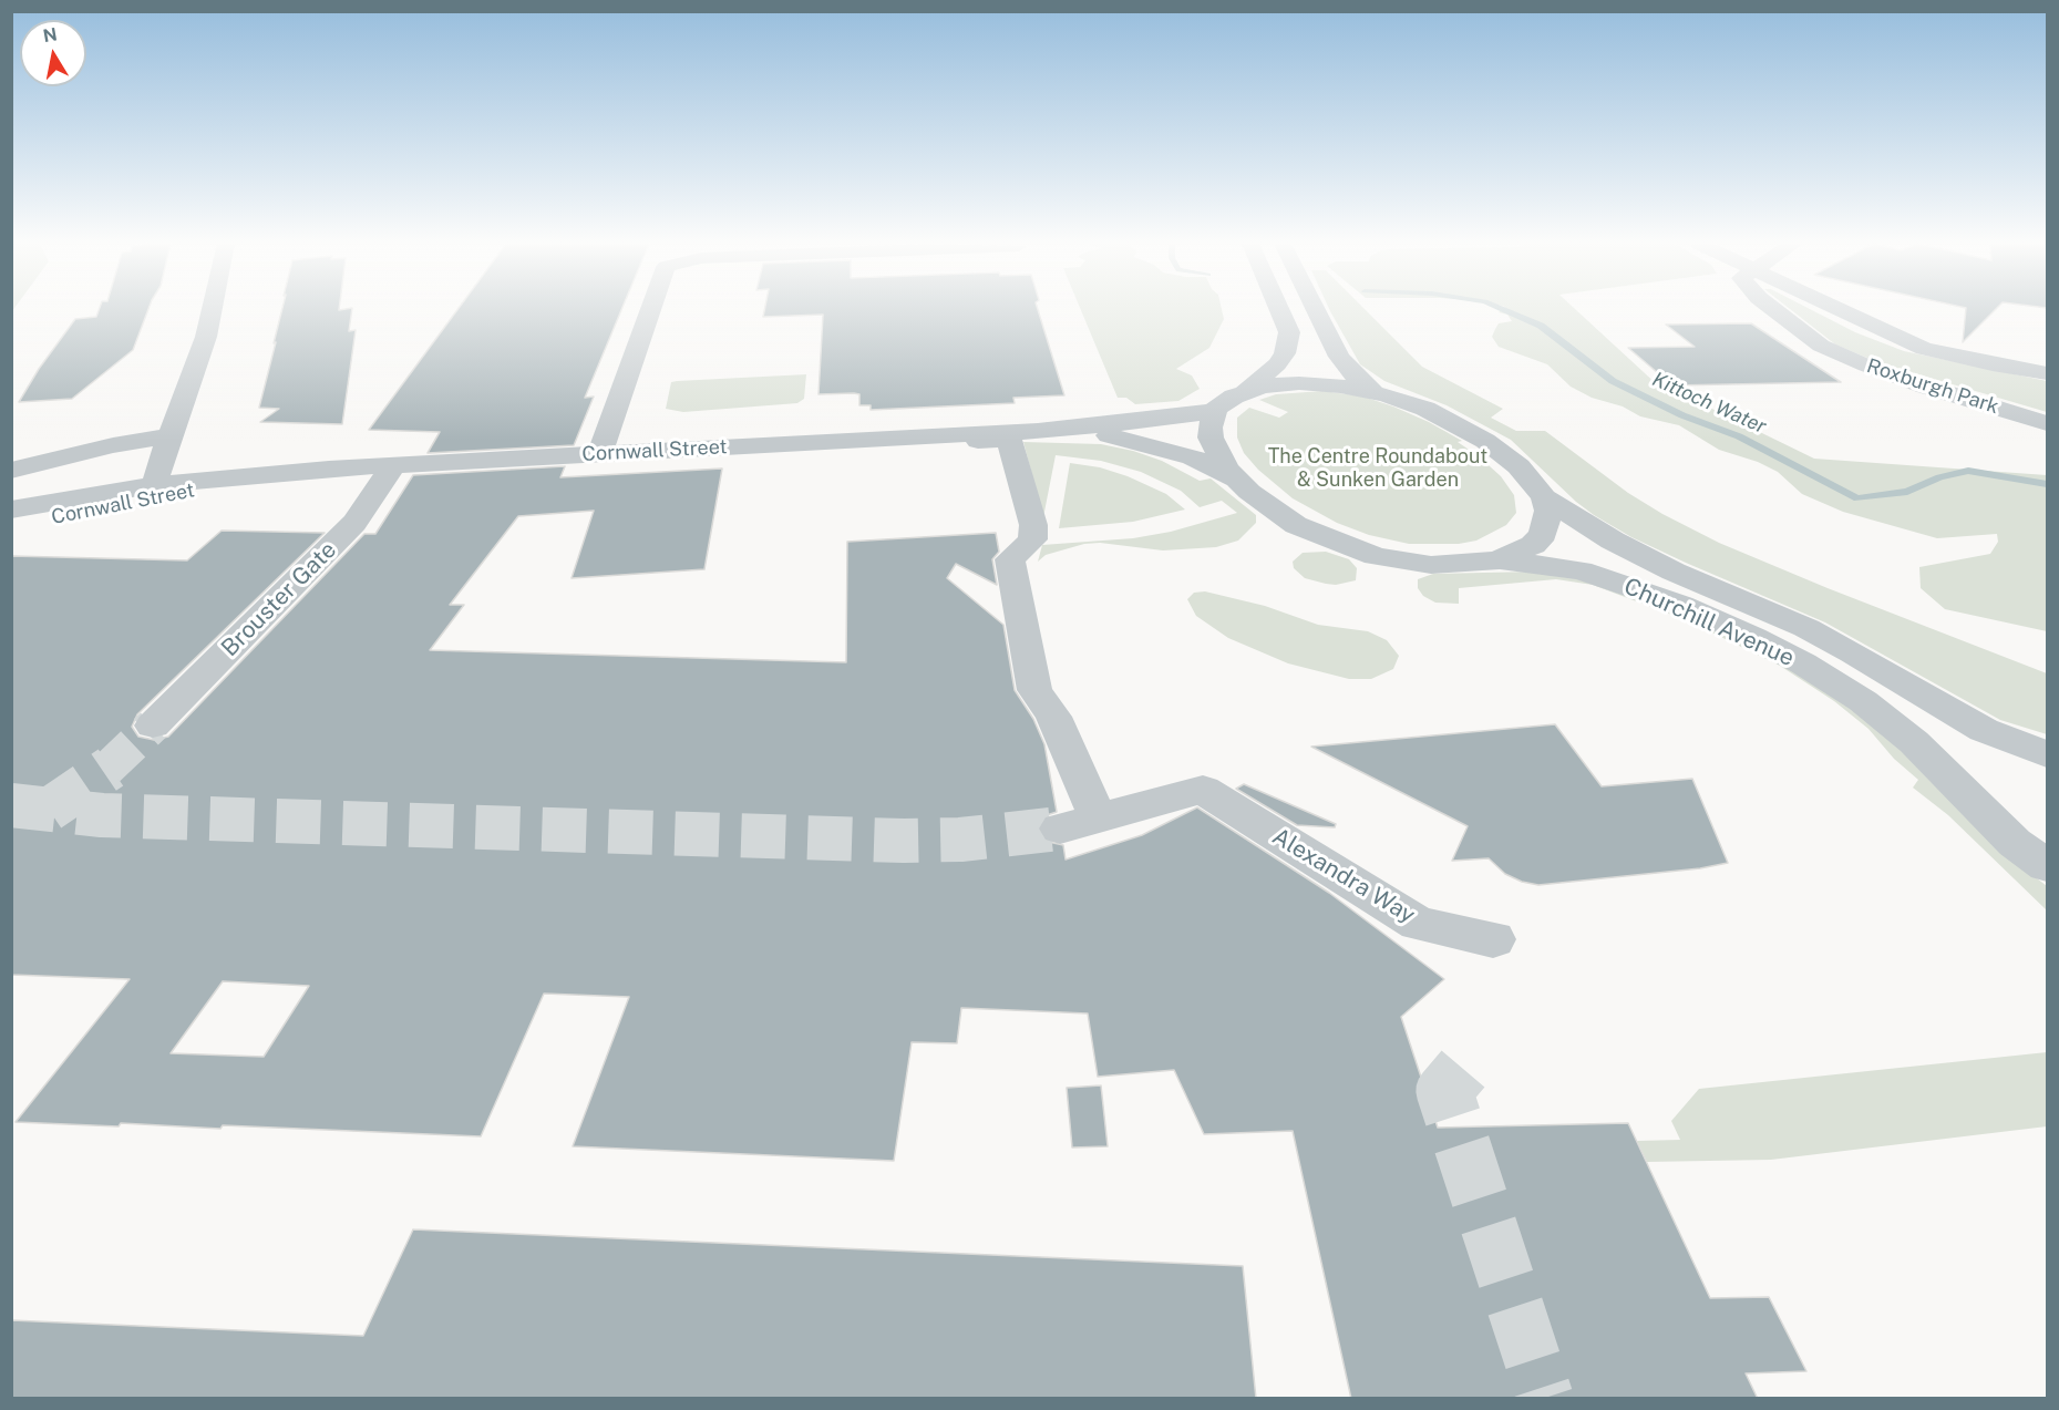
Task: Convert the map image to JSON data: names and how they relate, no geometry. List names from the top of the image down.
{
  "streets": {
    "street": [
      "Roxburgh Park",
      "Cornwall Street",
      "Brouster Gate",
      "Churchill Avenue",
      "Alexandra Way"
    ]
  },
  "crossings": [
    ["Cornwall Street", "Brouster Gate"]
  ],
  "water": ["Kittoch Water"],
  "parks": ["The Centre Roundabout & Sunken Garden"],
  "north": "top"
}
